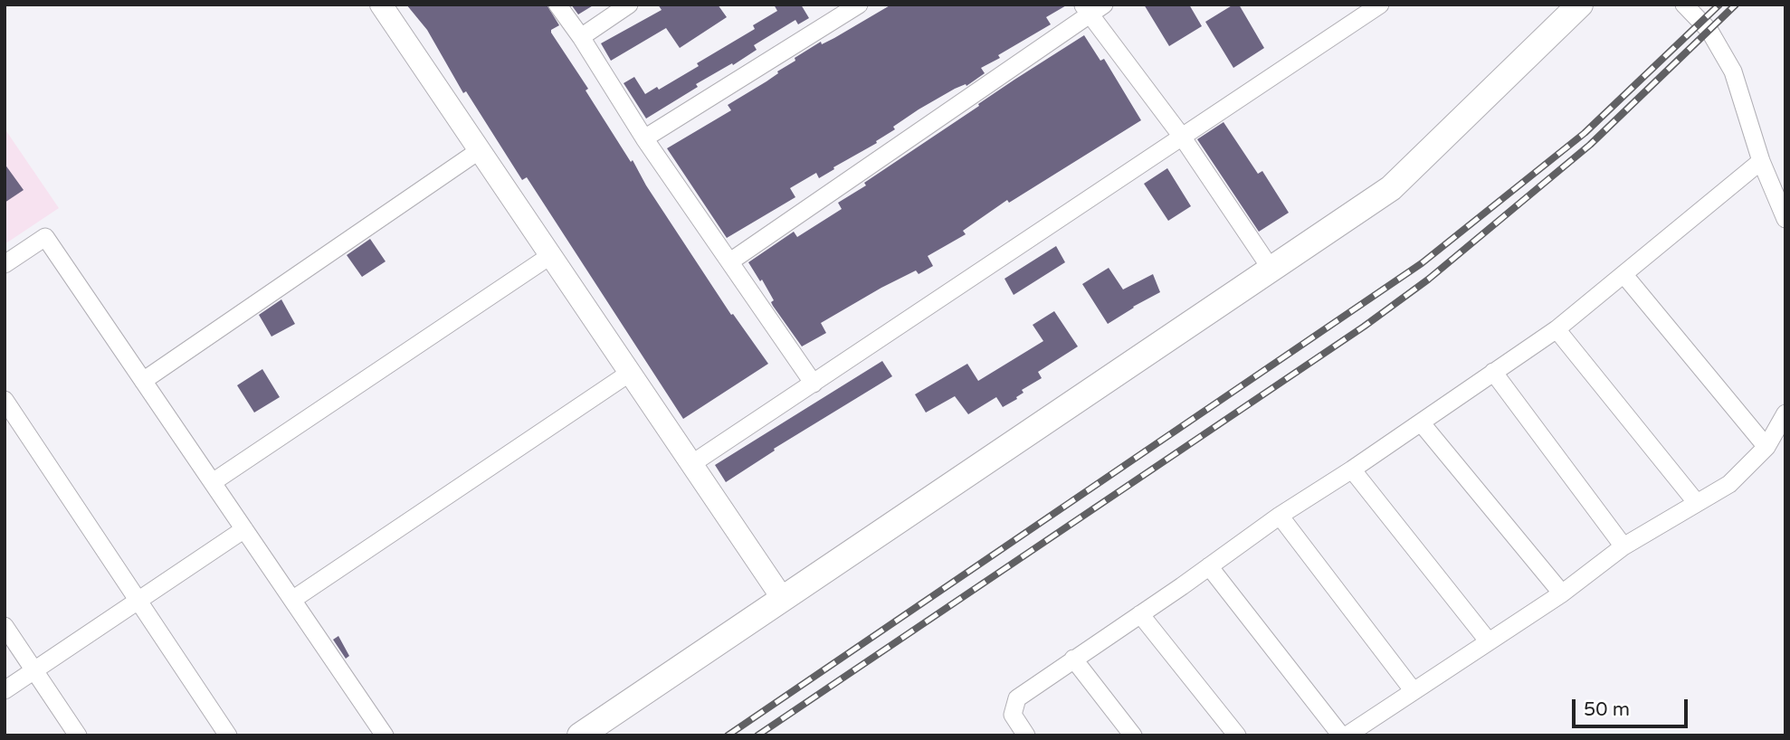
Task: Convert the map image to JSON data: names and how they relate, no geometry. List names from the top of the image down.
{
  "scale_bar": "50 m"
}
